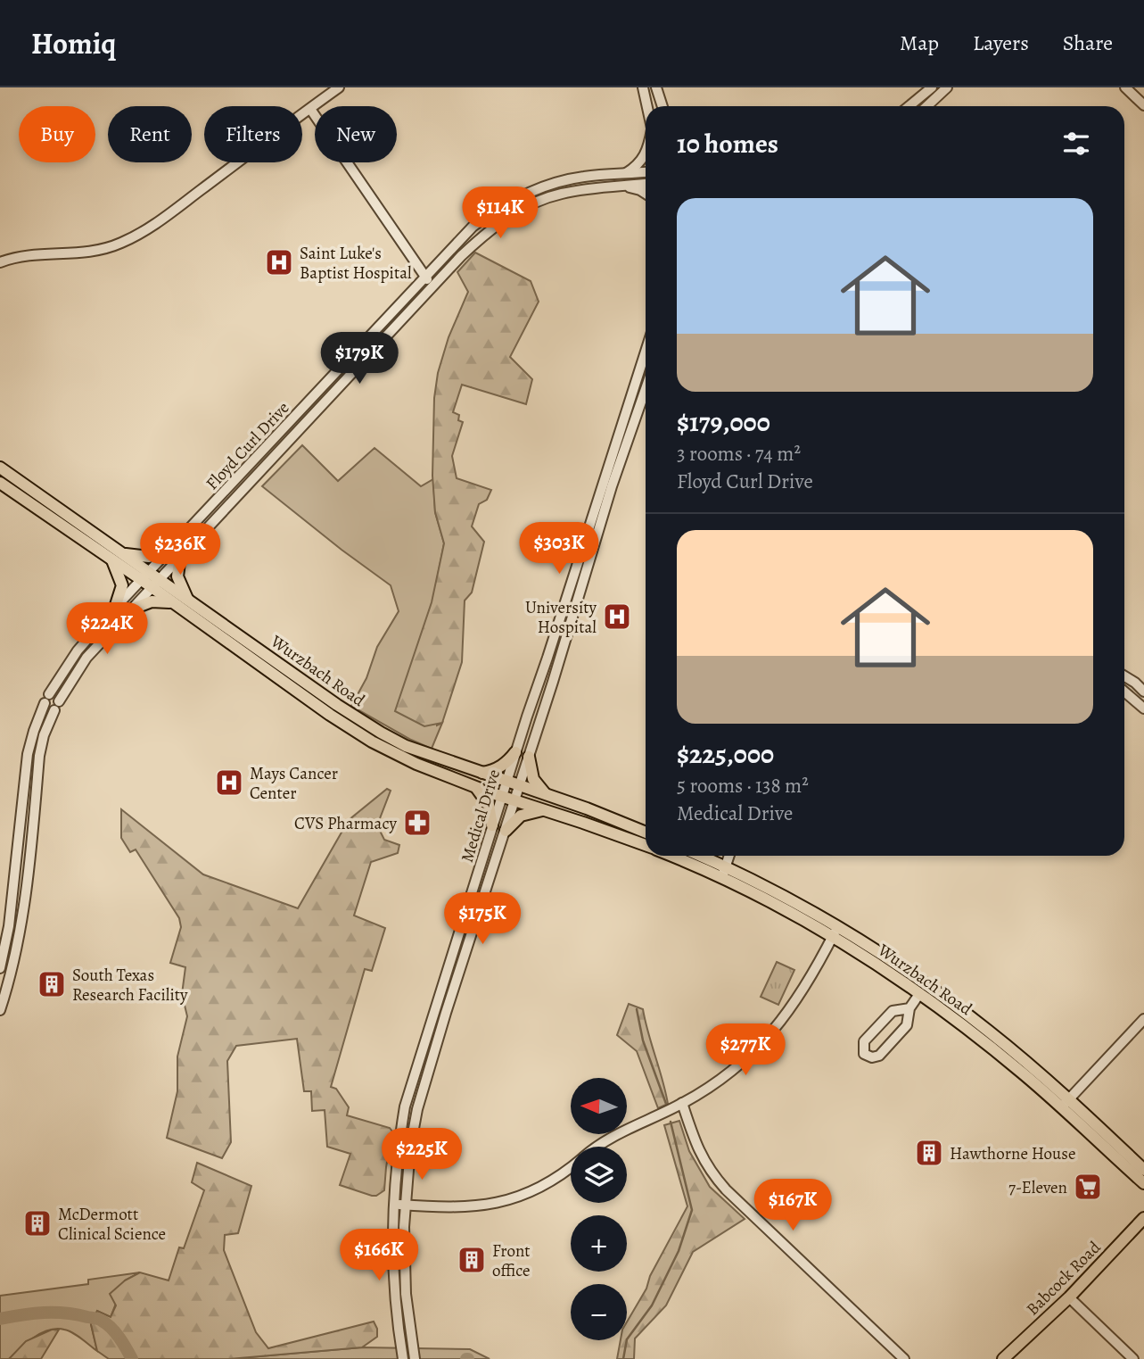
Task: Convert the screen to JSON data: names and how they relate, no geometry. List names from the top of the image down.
{
  "streets": {
    "main road": ["Wurzbach Road", "Babcock Road"],
    "street": ["Floyd Curl Drive", "Medical Drive"]
  },
  "crossings": [
    ["Floyd Curl Drive", "Wurzbach Road"],
    ["Wurzbach Road", "Medical Drive"]
  ],
  "places": {
    "hospital": ["Saint Luke's Baptist Hospital", "University Hospital", "Mays Cancer Center"],
    "pharmacy": ["CVS Pharmacy"],
    "building": [
      "South Texas Research Facility",
      "Hawthorne House",
      "McDermott Clinical Science",
      "Front office"
    ],
    "supermarket": ["7-Eleven"]
  },
  "north": "left",
  "page": {
    "header": "Homiq",
    "nav": ["Map", "Layers", "Share"],
    "chip": [
      "Buy",
      "Rent",
      "Filters",
      "New"
    ],
    "heading": "10 homes",
    "list": [
      {
        "name": "$179,000",
        "note": "3 rooms · 74 m² · Floyd Curl Drive"
      },
      {
        "name": "$225,000",
        "note": "5 rooms · 138 m² · Medical Drive"
      }
    ],
    "price": [
      "$114K",
      "$179K",
      "$303K",
      "$236K",
      "$224K",
      "$175K",
      "$277K",
      "$225K",
      "$167K",
      "$166K"
    ],
    "map_buttons": ["+", "−"]
  }
}
